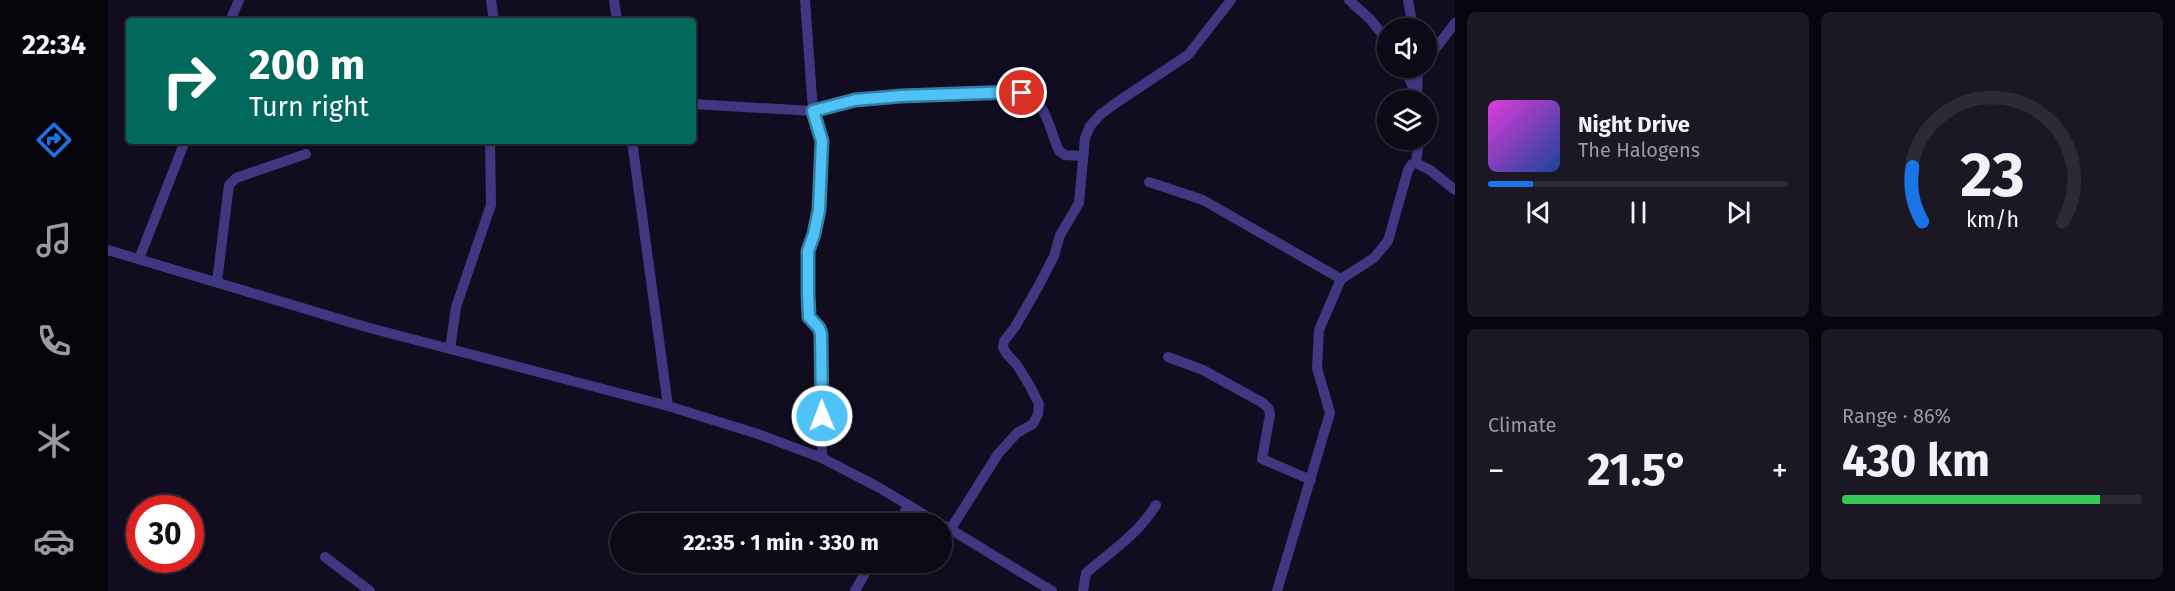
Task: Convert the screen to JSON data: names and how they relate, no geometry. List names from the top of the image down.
{
  "page": {
    "tabs": "22:34",
    "turn": ["200 m", "Turn right"],
    "song": ["Night Drive", "The Halogens"],
    "tile": [
      "Climate",
      ["Range · 86%", "430 km"]
    ],
    "heat": ["−", "21.5°", "+"],
    "limit": "30",
    "trip": "22:35 · 1 min · 330 m",
    "gauge": ["23", "km/h"]
  }
}
